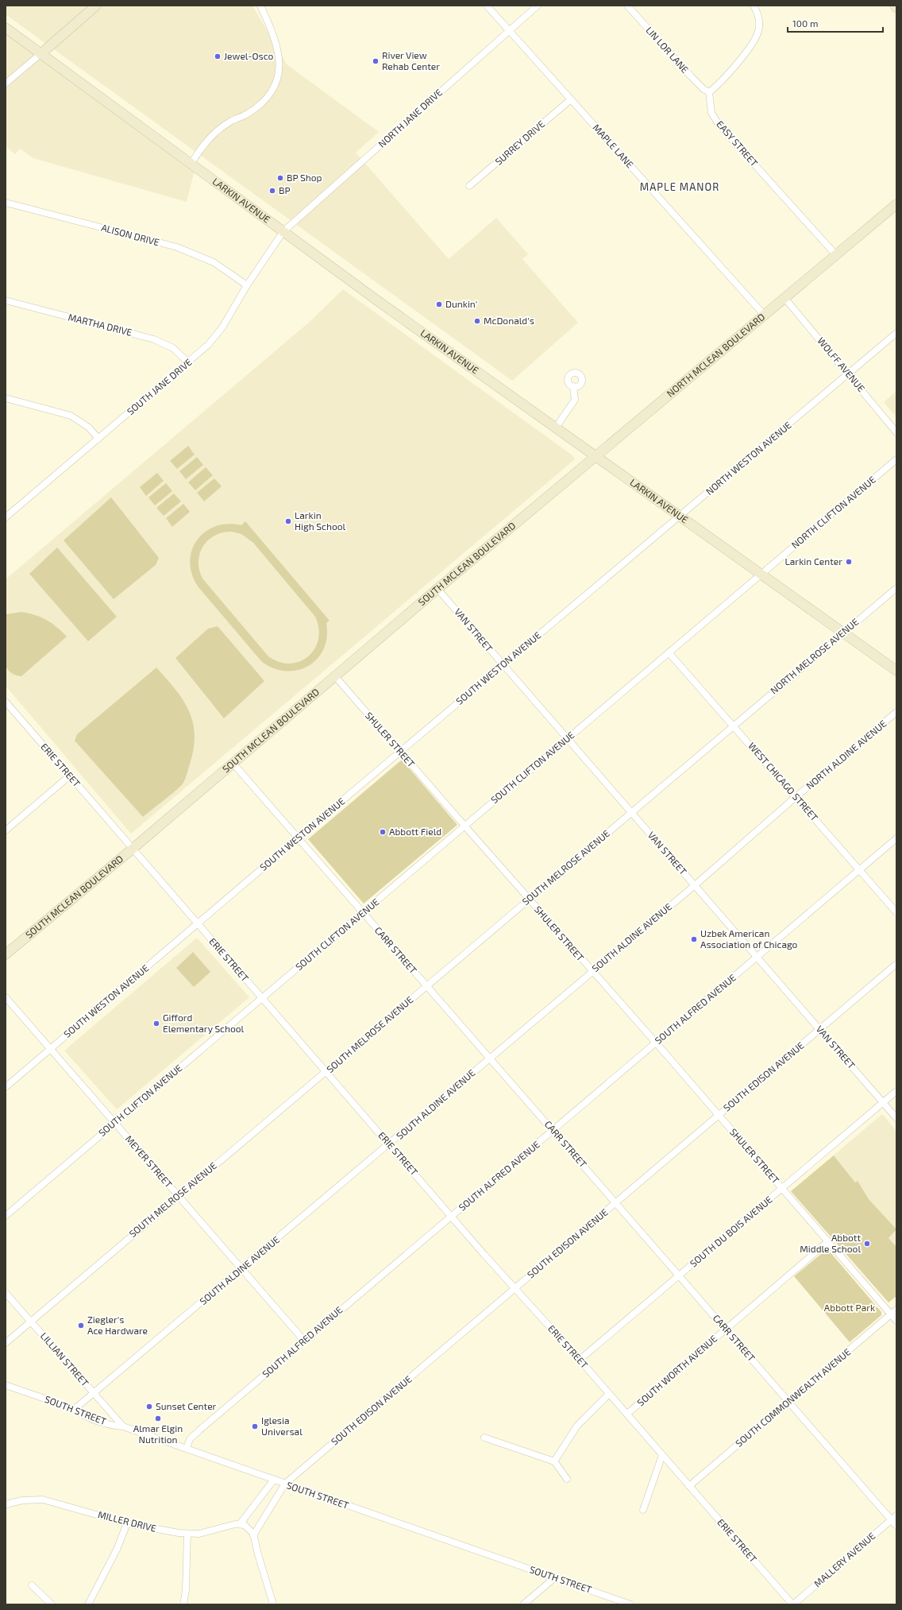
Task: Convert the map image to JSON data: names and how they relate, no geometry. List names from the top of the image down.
{
  "streets": {
    "main road": ["LARKIN AVENUE", "NORTH MCLEAN BOULEVARD", "SOUTH MCLEAN BOULEVARD"],
    "street": [
      "LIN LOR LANE",
      "NORTH JANE DRIVE",
      "SURREY DRIVE",
      "EASY STREET",
      "MAPLE LANE",
      "ALISON DRIVE",
      "MARTHA DRIVE",
      "WOLFF AVENUE",
      "SOUTH JANE DRIVE",
      "NORTH WESTON AVENUE",
      "NORTH CLIFTON AVENUE",
      "VAN STREET",
      "NORTH MELROSE AVENUE",
      "SOUTH WESTON AVENUE",
      "SHULER STREET",
      "NORTH ALDINE AVENUE",
      "ERIE STREET",
      "SOUTH CLIFTON AVENUE",
      "WEST CHICAGO STREET",
      "SOUTH MELROSE AVENUE",
      "SOUTH ALDINE AVENUE",
      "CARR STREET",
      "SOUTH ALFRED AVENUE",
      "SOUTH EDISON AVENUE",
      "MEYER STREET",
      "SOUTH DU BOIS AVENUE",
      "LILLIAN STREET",
      "SOUTH WORTH AVENUE",
      "SOUTH COMMONWEALTH AVENUE",
      "SOUTH STREET",
      "MILLER DRIVE",
      "MALLERY AVENUE"
    ]
  },
  "crossings": [
    ["LIN LOR LANE", "EASY STREET"],
    ["NORTH JANE DRIVE", "MAPLE LANE"],
    ["NORTH JANE DRIVE", "LARKIN AVENUE"],
    ["NORTH JANE DRIVE", "SOUTH JANE DRIVE"],
    ["SURREY DRIVE", "MAPLE LANE"],
    ["EASY STREET", "NORTH MCLEAN BOULEVARD"],
    ["MAPLE LANE", "NORTH MCLEAN BOULEVARD"],
    ["LARKIN AVENUE", "NORTH MCLEAN BOULEVARD"],
    ["LARKIN AVENUE", "SOUTH JANE DRIVE"],
    ["LARKIN AVENUE", "NORTH WESTON AVENUE"],
    ["LARKIN AVENUE", "NORTH CLIFTON AVENUE"],
    ["LARKIN AVENUE", "NORTH MELROSE AVENUE"],
    ["ALISON DRIVE", "SOUTH JANE DRIVE"],
    ["MARTHA DRIVE", "SOUTH JANE DRIVE"],
    ["NORTH MCLEAN BOULEVARD", "WOLFF AVENUE"],
    ["NORTH MCLEAN BOULEVARD", "SOUTH MCLEAN BOULEVARD"],
    ["WOLFF AVENUE", "NORTH WESTON AVENUE"],
    ["NORTH WESTON AVENUE", "SOUTH WESTON AVENUE"],
    ["NORTH CLIFTON AVENUE", "SOUTH CLIFTON AVENUE"],
    ["NORTH CLIFTON AVENUE", "WEST CHICAGO STREET"],
    ["SOUTH MCLEAN BOULEVARD", "VAN STREET"],
    ["SOUTH MCLEAN BOULEVARD", "SHULER STREET"],
    ["SOUTH MCLEAN BOULEVARD", "ERIE STREET"],
    ["SOUTH MCLEAN BOULEVARD", "CARR STREET"],
    ["VAN STREET", "SOUTH WESTON AVENUE"],
    ["VAN STREET", "SOUTH CLIFTON AVENUE"],
    ["VAN STREET", "SOUTH MELROSE AVENUE"],
    ["VAN STREET", "SOUTH ALDINE AVENUE"],
    ["VAN STREET", "SOUTH ALFRED AVENUE"],
    ["VAN STREET", "SOUTH EDISON AVENUE"],
    ["VAN STREET", "SOUTH DU BOIS AVENUE"],
    ["NORTH MELROSE AVENUE", "WEST CHICAGO STREET"],
    ["NORTH MELROSE AVENUE", "SOUTH MELROSE AVENUE"],
    ["SOUTH WESTON AVENUE", "SHULER STREET"],
    ["SOUTH WESTON AVENUE", "ERIE STREET"],
    ["SOUTH WESTON AVENUE", "CARR STREET"],
    ["SOUTH WESTON AVENUE", "MEYER STREET"],
    ["SHULER STREET", "SOUTH CLIFTON AVENUE"],
    ["SHULER STREET", "SOUTH MELROSE AVENUE"],
    ["SHULER STREET", "SOUTH ALDINE AVENUE"],
    ["SHULER STREET", "SOUTH ALFRED AVENUE"],
    ["SHULER STREET", "SOUTH EDISON AVENUE"],
    ["SHULER STREET", "SOUTH DU BOIS AVENUE"],
    ["SHULER STREET", "SOUTH WORTH AVENUE"],
    ["SHULER STREET", "SOUTH COMMONWEALTH AVENUE"],
    ["NORTH ALDINE AVENUE", "WEST CHICAGO STREET"],
    ["NORTH ALDINE AVENUE", "SOUTH ALDINE AVENUE"],
    ["ERIE STREET", "SOUTH CLIFTON AVENUE"],
    ["ERIE STREET", "SOUTH MELROSE AVENUE"],
    ["ERIE STREET", "SOUTH ALDINE AVENUE"],
    ["ERIE STREET", "SOUTH ALFRED AVENUE"],
    ["ERIE STREET", "SOUTH EDISON AVENUE"],
    ["ERIE STREET", "SOUTH DU BOIS AVENUE"],
    ["ERIE STREET", "SOUTH WORTH AVENUE"],
    ["ERIE STREET", "SOUTH COMMONWEALTH AVENUE"],
    ["ERIE STREET", "MALLERY AVENUE"],
    ["SOUTH CLIFTON AVENUE", "WEST CHICAGO STREET"],
    ["SOUTH CLIFTON AVENUE", "CARR STREET"],
    ["SOUTH CLIFTON AVENUE", "MEYER STREET"],
    ["WEST CHICAGO STREET", "SOUTH MELROSE AVENUE"],
    ["WEST CHICAGO STREET", "SOUTH ALDINE AVENUE"],
    ["WEST CHICAGO STREET", "SOUTH ALFRED AVENUE"],
    ["SOUTH MELROSE AVENUE", "CARR STREET"],
    ["SOUTH MELROSE AVENUE", "MEYER STREET"],
    ["SOUTH MELROSE AVENUE", "LILLIAN STREET"],
    ["SOUTH ALDINE AVENUE", "CARR STREET"],
    ["SOUTH ALDINE AVENUE", "MEYER STREET"],
    ["SOUTH ALDINE AVENUE", "LILLIAN STREET"],
    ["SOUTH ALDINE AVENUE", "SOUTH STREET"],
    ["CARR STREET", "SOUTH ALFRED AVENUE"],
    ["CARR STREET", "SOUTH EDISON AVENUE"],
    ["CARR STREET", "SOUTH DU BOIS AVENUE"],
    ["CARR STREET", "SOUTH WORTH AVENUE"],
    ["CARR STREET", "SOUTH COMMONWEALTH AVENUE"],
    ["CARR STREET", "MALLERY AVENUE"],
    ["SOUTH ALFRED AVENUE", "MEYER STREET"],
    ["SOUTH ALFRED AVENUE", "SOUTH STREET"],
    ["SOUTH EDISON AVENUE", "SOUTH STREET"],
    ["LILLIAN STREET", "SOUTH STREET"]
  ],
  "districts": ["MAPLE MANOR"],
  "parks": ["Abbott Park"],
  "places": [
    "Jewel-Osco",
    "River View Rehab Center",
    "BP Shop",
    "BP",
    "Dunkin'",
    "McDonald's",
    "Larkin High School",
    "Larkin Center",
    "Abbott Field",
    "Uzbek American Association of Chicago",
    "Gifford Elementary School",
    "Abbott Middle School",
    "Ziegler's Ace Hardware",
    "Sunset Center",
    "Almar Elgin Nutrition",
    "Iglesia Universal"
  ],
  "scale_bar": "100 m"
}
